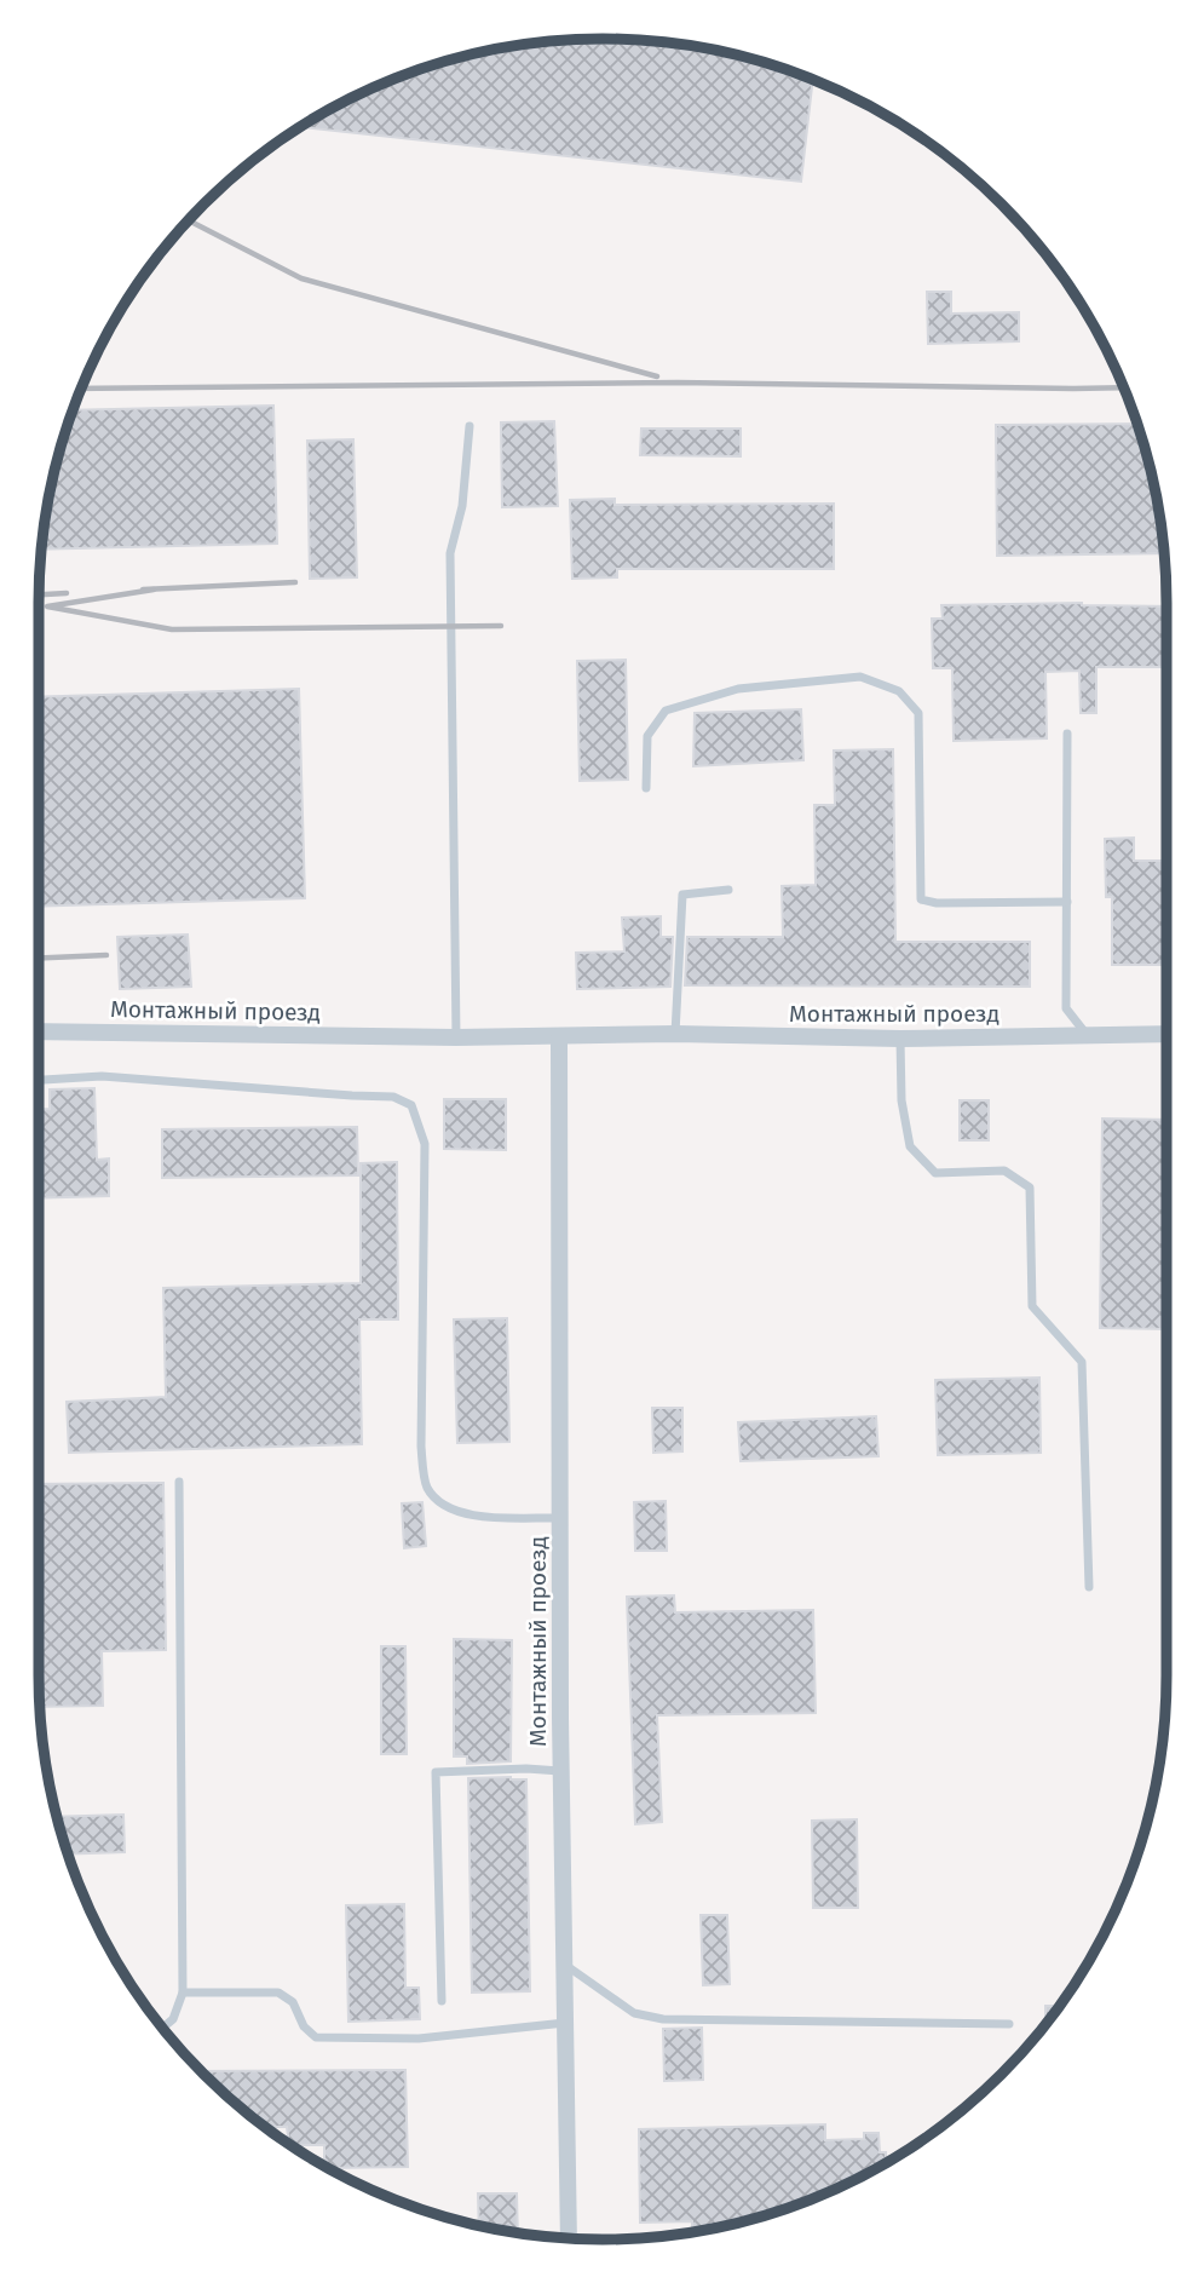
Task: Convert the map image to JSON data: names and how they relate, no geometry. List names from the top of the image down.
{
  "streets": {
    "street": ["Монтажный проезд"]
  }
}
